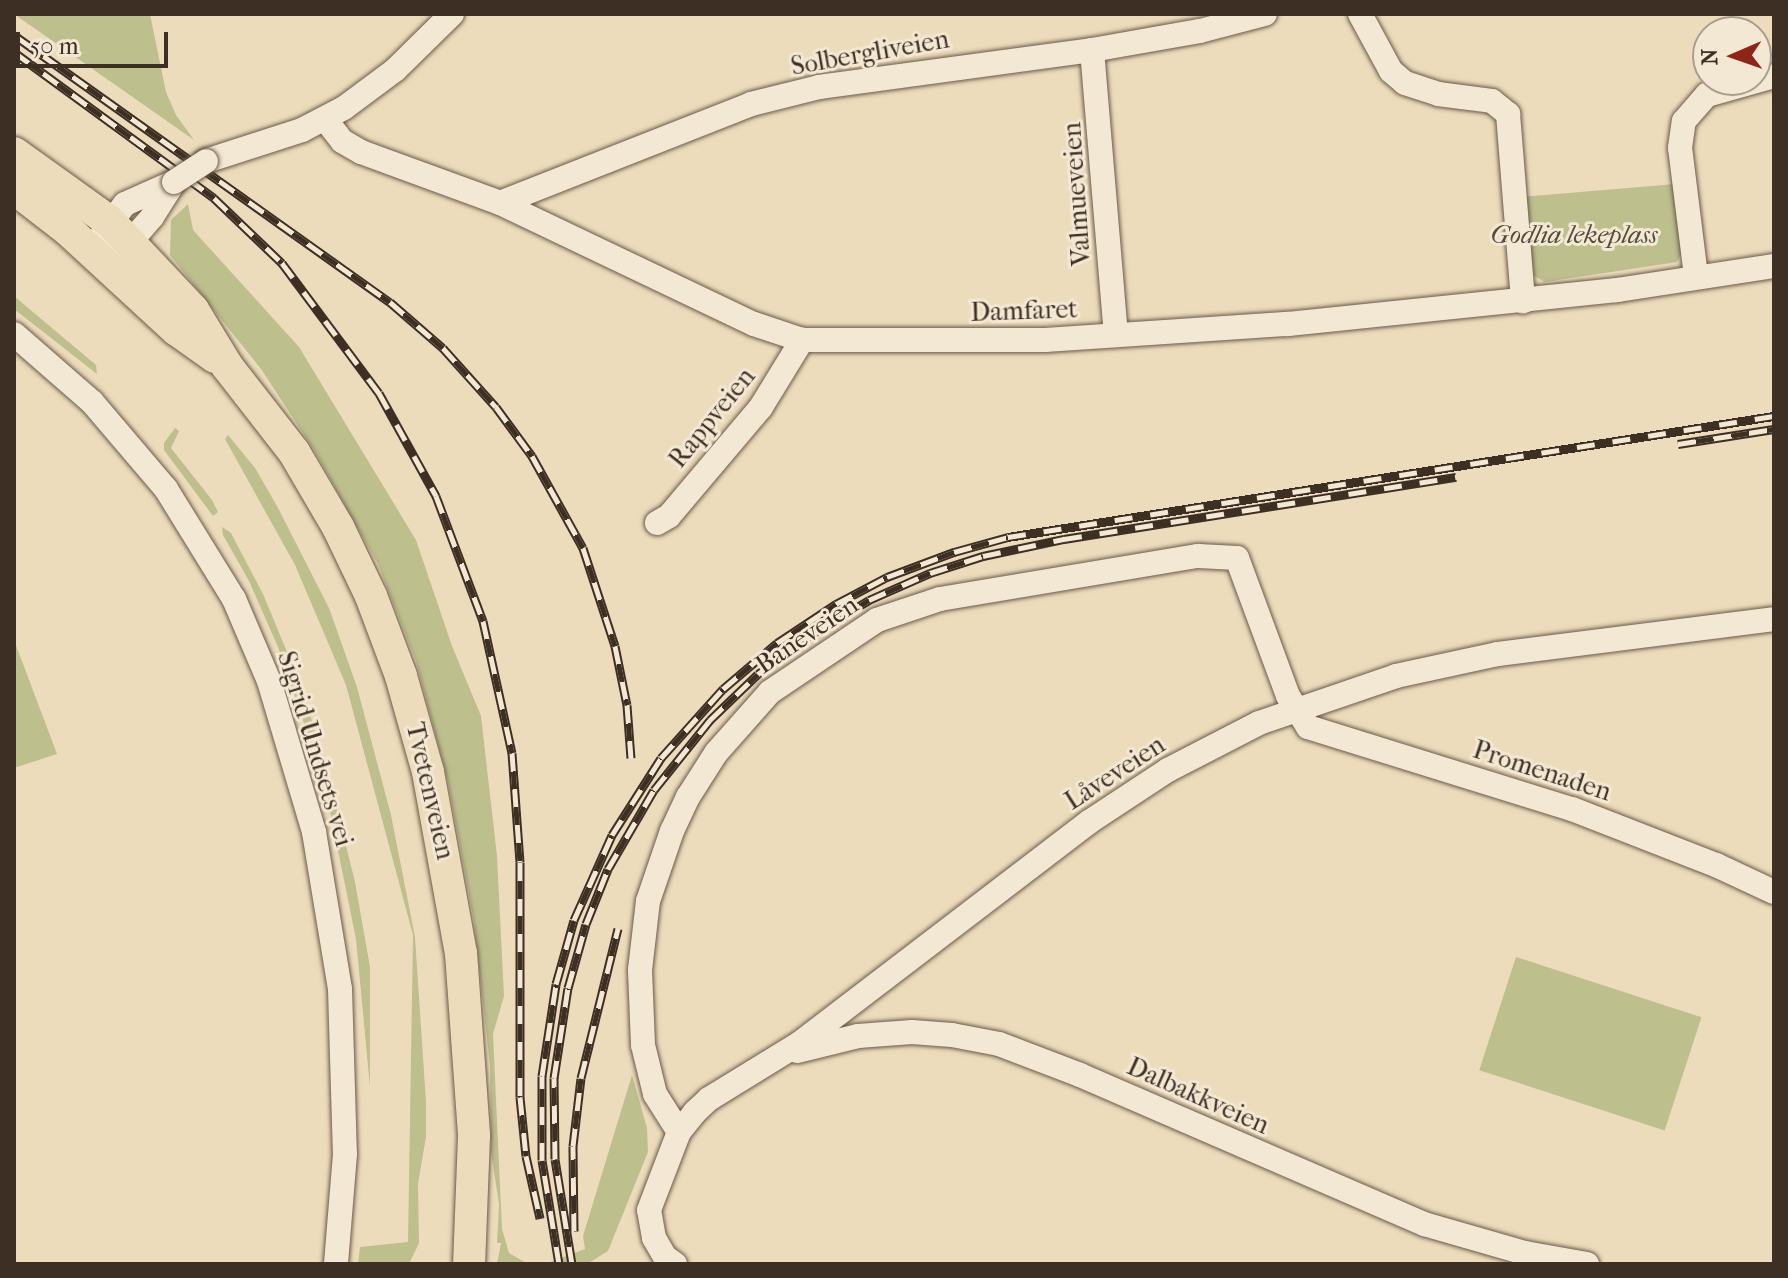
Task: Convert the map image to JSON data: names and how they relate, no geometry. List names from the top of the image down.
{
  "streets": {
    "main road": ["Tvetenveien"],
    "street": [
      "Solbergliveien",
      "Valmueveien",
      "Damfaret",
      "Rappveien",
      "Baneveien",
      "Sigrid Undsets vei",
      "Promenaden",
      "Låveveien",
      "Dalbakkveien"
    ]
  },
  "crossings": [
    ["Solbergliveien", "Valmueveien"],
    ["Solbergliveien", "Damfaret"],
    ["Valmueveien", "Damfaret"],
    ["Damfaret", "Rappveien"],
    ["Baneveien", "Promenaden"],
    ["Baneveien", "Låveveien"],
    ["Promenaden", "Låveveien"],
    ["Låveveien", "Dalbakkveien"]
  ],
  "parks": ["Godlia lekeplass"],
  "scale_bar": "50 m",
  "north": "left"
}
